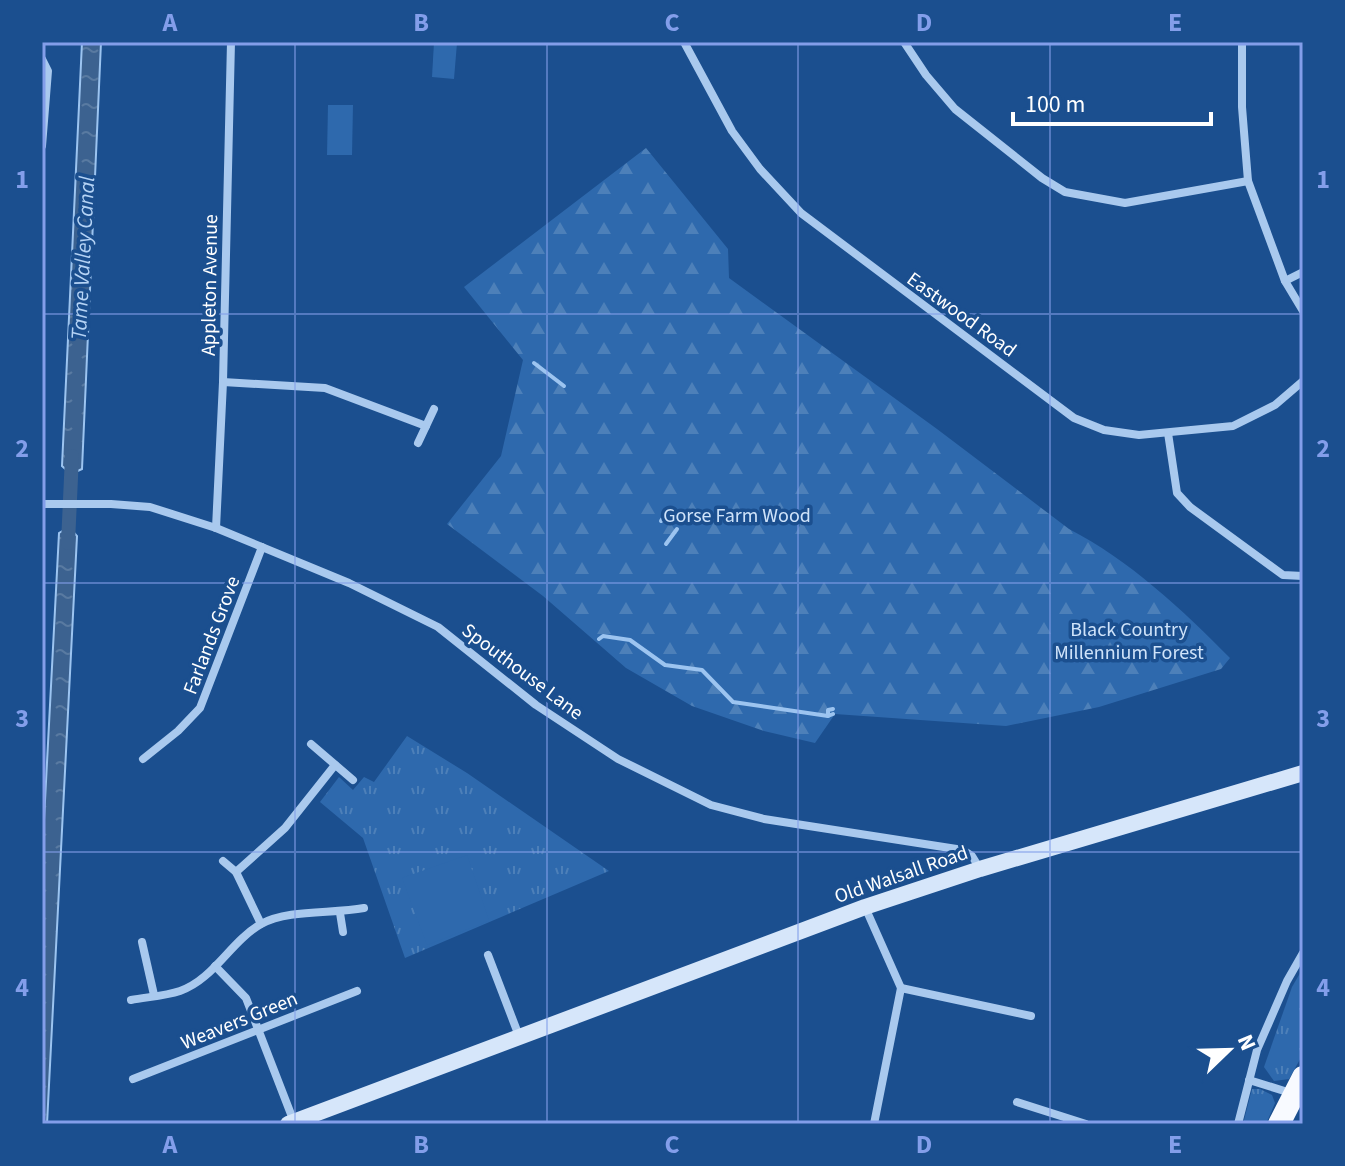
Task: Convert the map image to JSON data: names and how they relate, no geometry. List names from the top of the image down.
{
  "streets": {
    "main road": ["Old Walsall Road"],
    "street": [
      "Appleton Avenue",
      "Eastwood Road",
      "Farlands Grove",
      "Spouthouse Lane",
      "Weavers Green"
    ]
  },
  "crossings": [
    ["Appleton Avenue", "Spouthouse Lane"],
    ["Farlands Grove", "Spouthouse Lane"],
    ["Spouthouse Lane", "Old Walsall Road"],
    ["Old Walsall Road", "Weavers Green"]
  ],
  "water": ["Tame Valley Canal"],
  "parks": ["Gorse Farm Wood", "Black Country Millennium Forest"],
  "scale_bar": "100 m",
  "north": "top right",
  "grid": {
    "columns": [
      "A",
      "B",
      "C",
      "D",
      "E"
    ],
    "rows": [
      "1",
      "2",
      "3",
      "4"
    ]
  }
}
